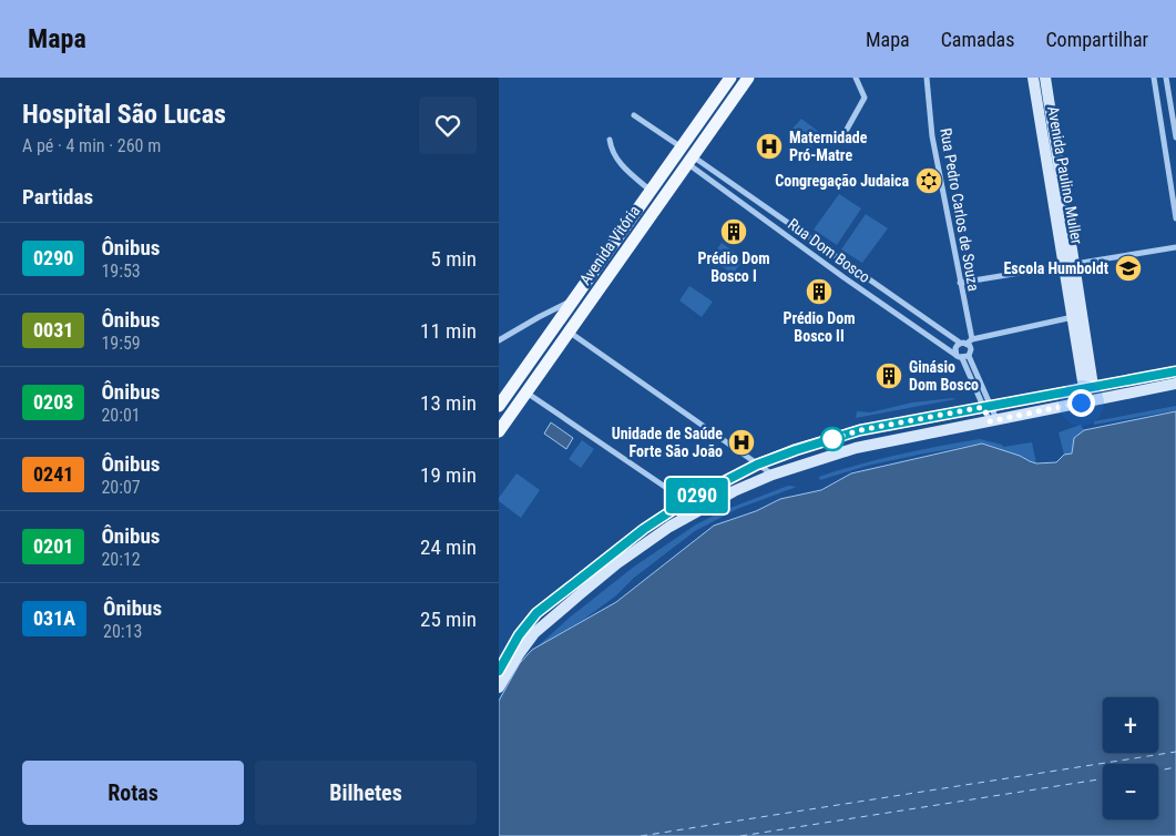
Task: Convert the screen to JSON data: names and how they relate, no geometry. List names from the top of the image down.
{
  "streets": {
    "main road": ["Avenida Paulino Muller", "Avenida Vitória"],
    "street": ["Rua Pedro Carlos de Souza", "Rua Dom Bosco"]
  },
  "crossings": [
    ["Rua Pedro Carlos de Souza", "Rua Dom Bosco"],
    ["Avenida Vitória", "Rua Dom Bosco"]
  ],
  "places": {
    "hospital": ["Maternidade Pró-Matre", "Unidade de Saúde Forte São João"],
    "synagogue": ["Congregação Judaica"],
    "building": ["Prédio Dom Bosco I", "Prédio Dom Bosco II", "Ginásio Dom Bosco"],
    "school or university": ["Escola Humboldt"]
  },
  "lines": ["bus line 0290"],
  "page": {
    "header": "Mapa",
    "nav": ["Mapa", "Camadas", "Compartilhar"],
    "heading": [
      ["Hospital São Lucas", "A pé · 4 min · 260 m"],
      "Partidas"
    ],
    "on_map": "0290",
    "list": [
      {
        "mark": "0290",
        "name": "Ônibus",
        "note": "19:53",
        "value": "5 min"
      },
      {
        "mark": "0031",
        "name": "Ônibus",
        "note": "19:59",
        "value": "11 min"
      },
      {
        "mark": "0203",
        "name": "Ônibus",
        "note": "20:01",
        "value": "13 min"
      },
      {
        "mark": "0241",
        "name": "Ônibus",
        "note": "20:07",
        "value": "19 min"
      },
      {
        "mark": "0201",
        "name": "Ônibus",
        "note": "20:12",
        "value": "24 min"
      },
      {
        "mark": "031A",
        "name": "Ônibus",
        "note": "20:13",
        "value": "25 min"
      }
    ],
    "map_buttons": ["+", "−"],
    "buttons": ["Rotas", "Bilhetes"]
  }
}
